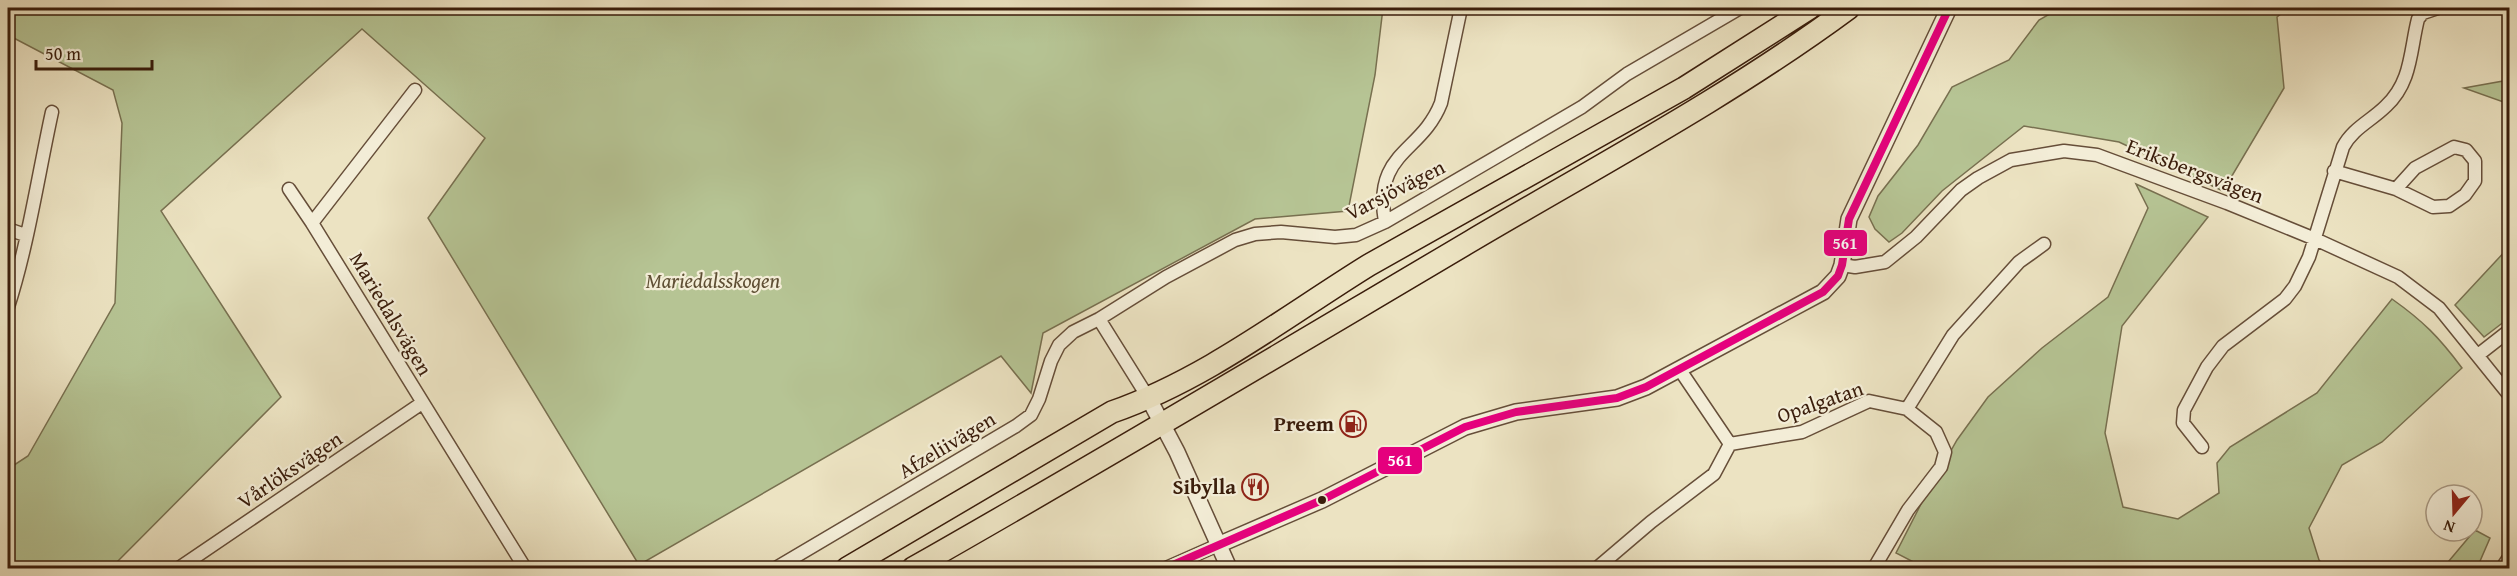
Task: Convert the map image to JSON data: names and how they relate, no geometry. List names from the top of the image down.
{
  "streets": {
    "street": [
      "Eriksbergsvägen",
      "Varsjövägen",
      "Mariedalsvägen",
      "Opalgatan",
      "Afzeliivägen",
      "Vårlöksvägen"
    ]
  },
  "crossings": [
    ["Varsjövägen", "Afzeliivägen"],
    ["Mariedalsvägen", "Vårlöksvägen"]
  ],
  "parks": ["Mariedalsskogen"],
  "places": {
    "fuel station": ["Preem"],
    "restaurant": ["Sibylla"]
  },
  "lines": ["transit line 561"],
  "scale_bar": "50 m",
  "north": "bottom"
}
